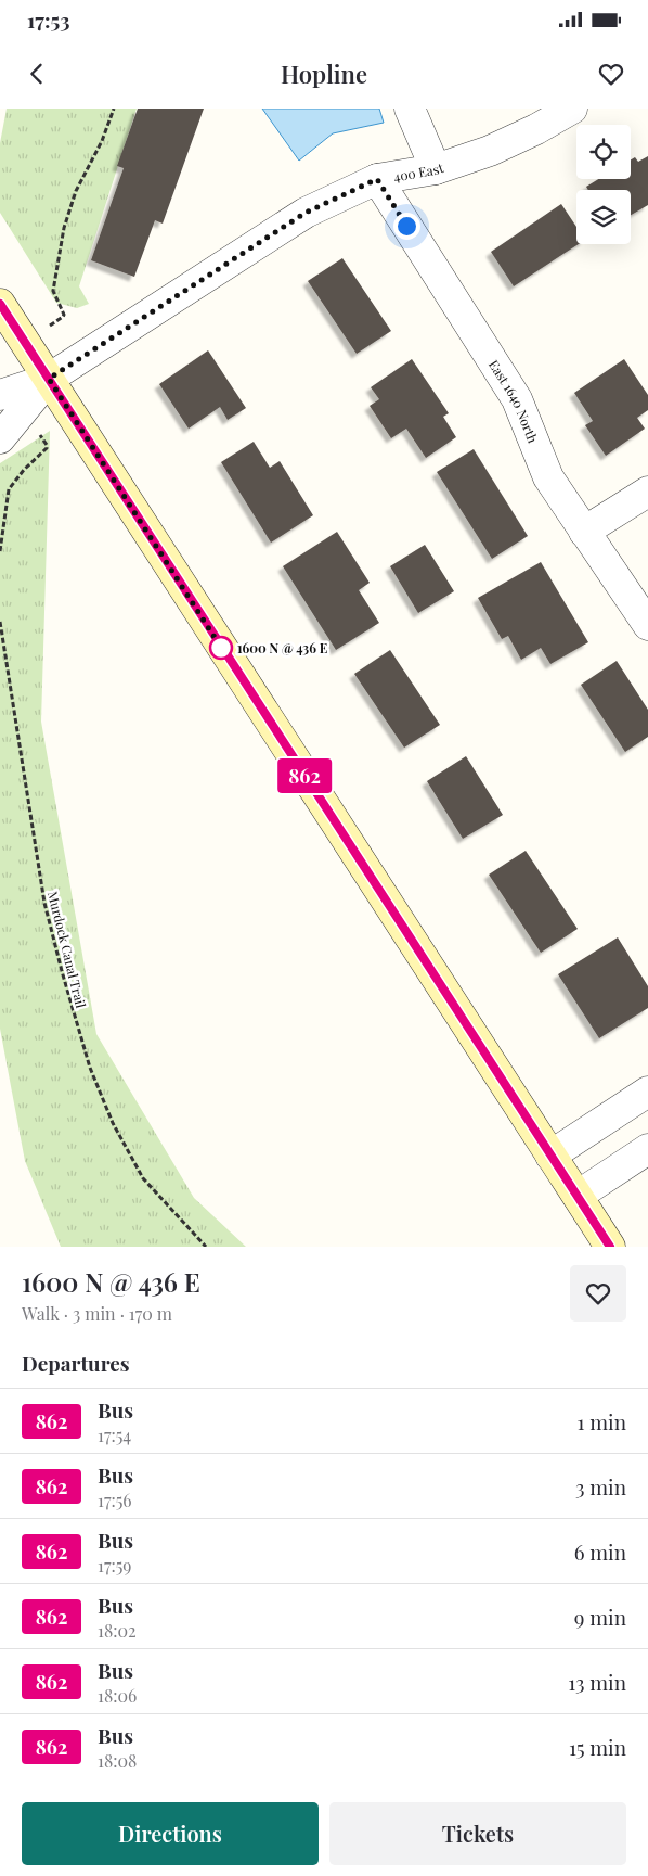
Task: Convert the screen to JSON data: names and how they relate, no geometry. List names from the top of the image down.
{
  "streets": {
    "street": ["400 East", "East 1640 North"],
    "path": ["Murdock Canal Trail"]
  },
  "crossings": [
    ["400 East", "East 1640 North"]
  ],
  "places": ["1600 N @ 436 E"],
  "lines": ["bus line 862"],
  "page": {
    "status": "17:53",
    "header": "Hopline",
    "on_map": "862",
    "heading": [
      ["1600 N @ 436 E", "Walk · 3 min · 170 m"],
      "Departures"
    ],
    "list": [
      {
        "mark": "862",
        "name": "Bus",
        "note": "17:54",
        "value": "1 min"
      },
      {
        "mark": "862",
        "name": "Bus",
        "note": "17:56",
        "value": "3 min"
      },
      {
        "mark": "862",
        "name": "Bus",
        "note": "17:59",
        "value": "6 min"
      },
      {
        "mark": "862",
        "name": "Bus",
        "note": "18:02",
        "value": "9 min"
      },
      {
        "mark": "862",
        "name": "Bus",
        "note": "18:06",
        "value": "13 min"
      },
      {
        "mark": "862",
        "name": "Bus",
        "note": "18:08",
        "value": "15 min"
      }
    ],
    "buttons": ["Directions", "Tickets"]
  }
}
